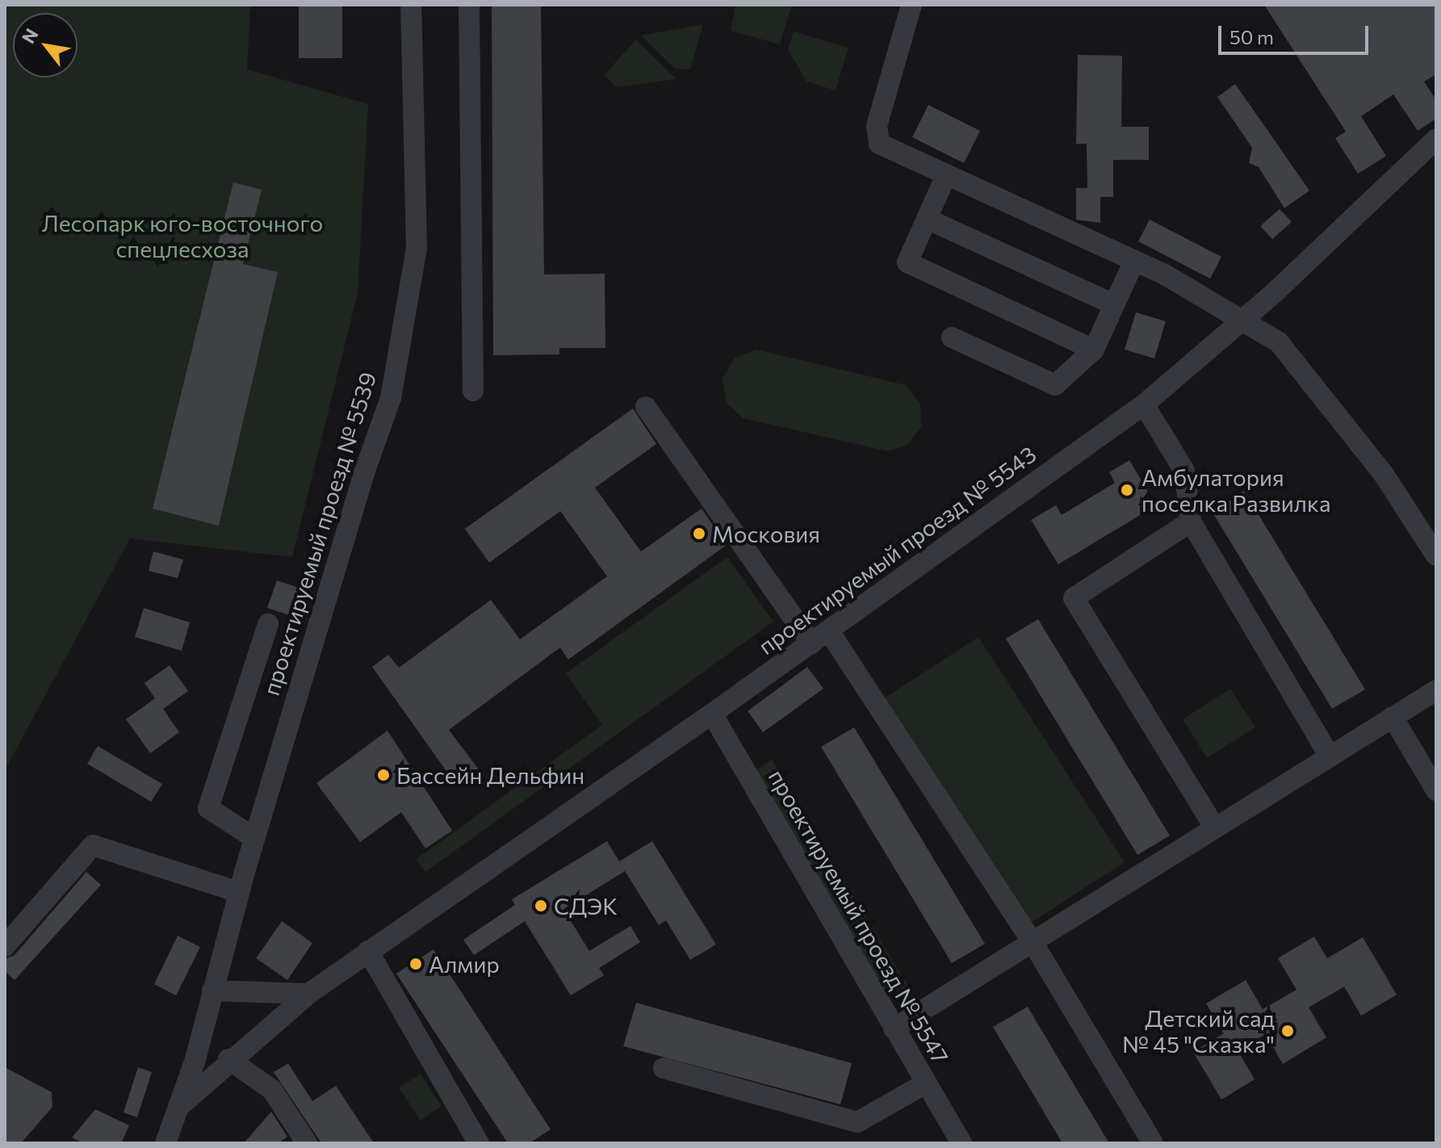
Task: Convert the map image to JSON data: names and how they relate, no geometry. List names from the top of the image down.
{
  "streets": {
    "street": ["проектируемый проезд № 5539", "проектируемый проезд № 5543", "проектируемый проезд № 5547"]
  },
  "crossings": [
    ["проектируемый проезд № 5539", "проектируемый проезд № 5543"],
    ["проектируемый проезд № 5543", "проектируемый проезд № 5547"]
  ],
  "parks": ["Лесопарк юго-восточного спецлесхоза"],
  "places": [
    "Амбулатория поселка Развилка",
    "Московия",
    "Бассейн Дельфин",
    "СДЭК",
    "Алмир",
    "Детский сад № 45 \"Сказка\""
  ],
  "scale_bar": "50 m",
  "north": "top left"
}
